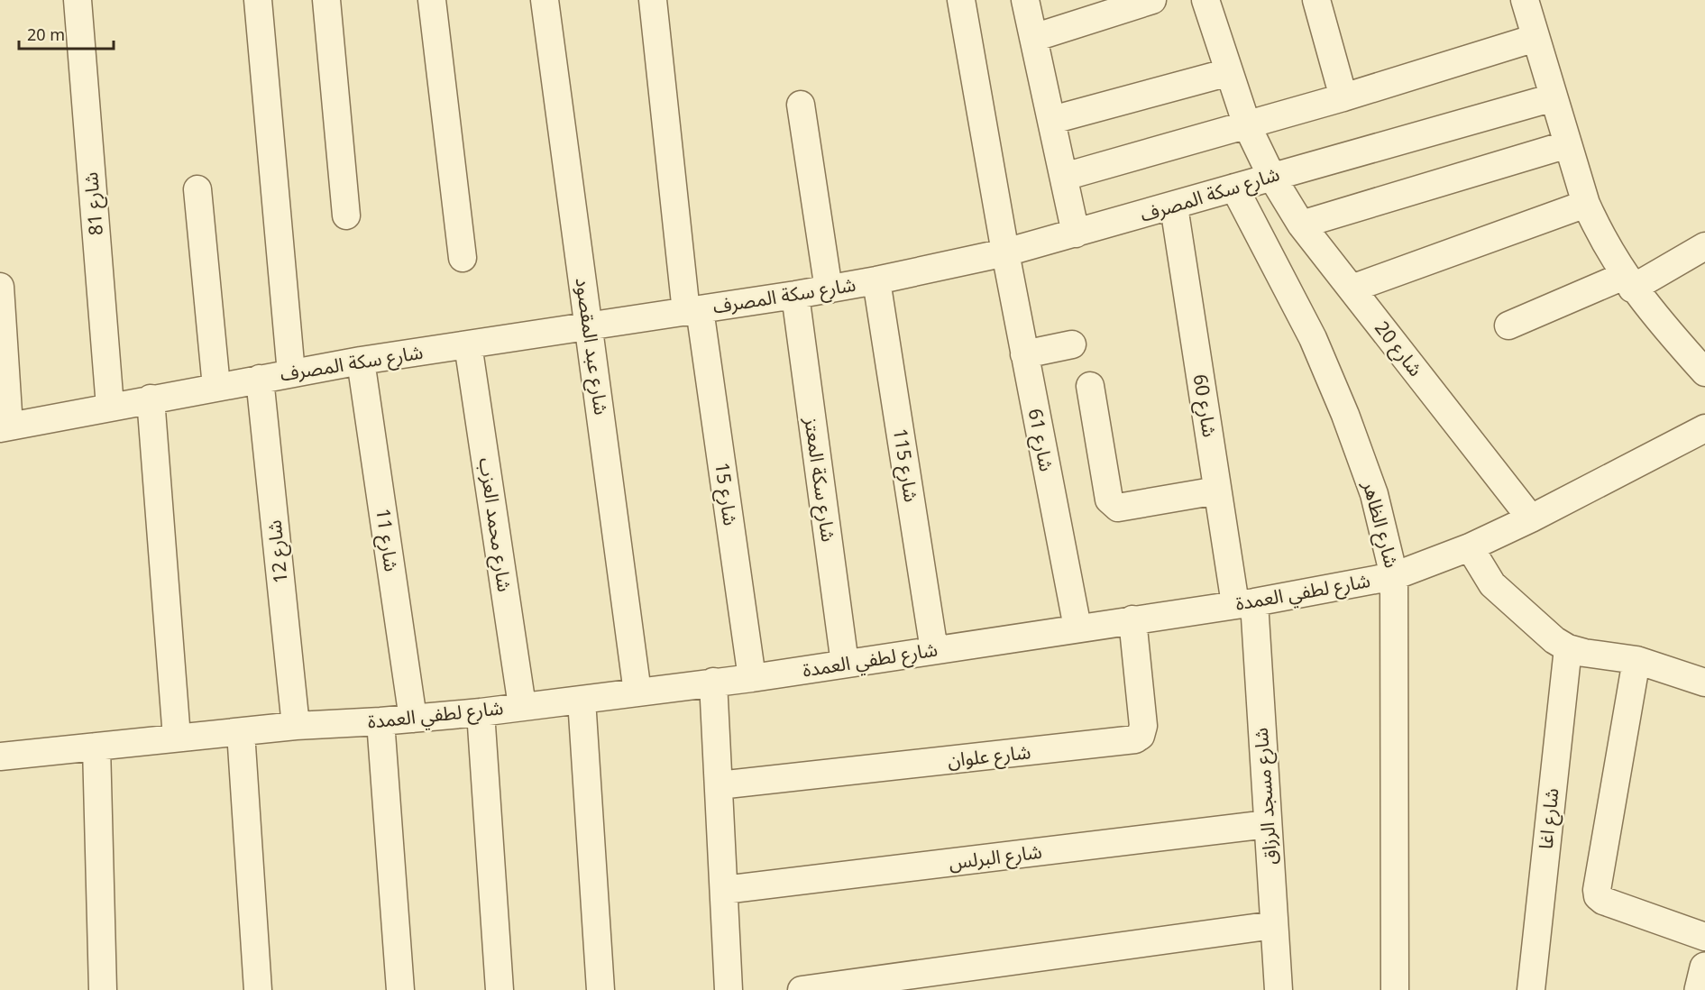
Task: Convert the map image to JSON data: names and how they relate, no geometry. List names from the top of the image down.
{
  "streets": {
    "street": [
      "شارع سكة المصرف",
      "شارع 81",
      "شارع عبد المقصود",
      "شارع 20",
      "شارع 60",
      "شارع 61",
      "شارع 115",
      "شارع سكة المعتز",
      "شارع 15",
      "شارع محمد العزب",
      "شارع الظاهر",
      "شارع 11",
      "شارع 12",
      "شارع لطفي العمدة",
      "شارع علوان",
      "شارع مسجد الرزاق",
      "شارع اغا",
      "شارع البرلس"
    ]
  },
  "crossings": [
    ["شارع سكة المصرف", "شارع 81"],
    ["شارع سكة المصرف", "شارع عبد المقصود"],
    ["شارع سكة المصرف", "شارع 20"],
    ["شارع سكة المصرف", "شارع 60"],
    ["شارع سكة المصرف", "شارع 61"],
    ["شارع سكة المصرف", "شارع 115"],
    ["شارع سكة المصرف", "شارع سكة المعتز"],
    ["شارع سكة المصرف", "شارع 15"],
    ["شارع سكة المصرف", "شارع محمد العزب"],
    ["شارع سكة المصرف", "شارع الظاهر"],
    ["شارع سكة المصرف", "شارع 11"],
    ["شارع سكة المصرف", "شارع 12"],
    ["شارع عبد المقصود", "شارع لطفي العمدة"],
    ["شارع 20", "شارع لطفي العمدة"],
    ["شارع 60", "شارع لطفي العمدة"],
    ["شارع 60", "شارع مسجد الرزاق"],
    ["شارع 61", "شارع لطفي العمدة"],
    ["شارع 115", "شارع لطفي العمدة"],
    ["شارع سكة المعتز", "شارع لطفي العمدة"],
    ["شارع 15", "شارع لطفي العمدة"],
    ["شارع محمد العزب", "شارع لطفي العمدة"],
    ["شارع الظاهر", "شارع لطفي العمدة"],
    ["شارع 11", "شارع لطفي العمدة"],
    ["شارع 12", "شارع لطفي العمدة"],
    ["شارع لطفي العمدة", "شارع علوان"],
    ["شارع لطفي العمدة", "شارع مسجد الرزاق"],
    ["شارع مسجد الرزاق", "شارع البرلس"]
  ],
  "scale_bar": "20 m"
}
